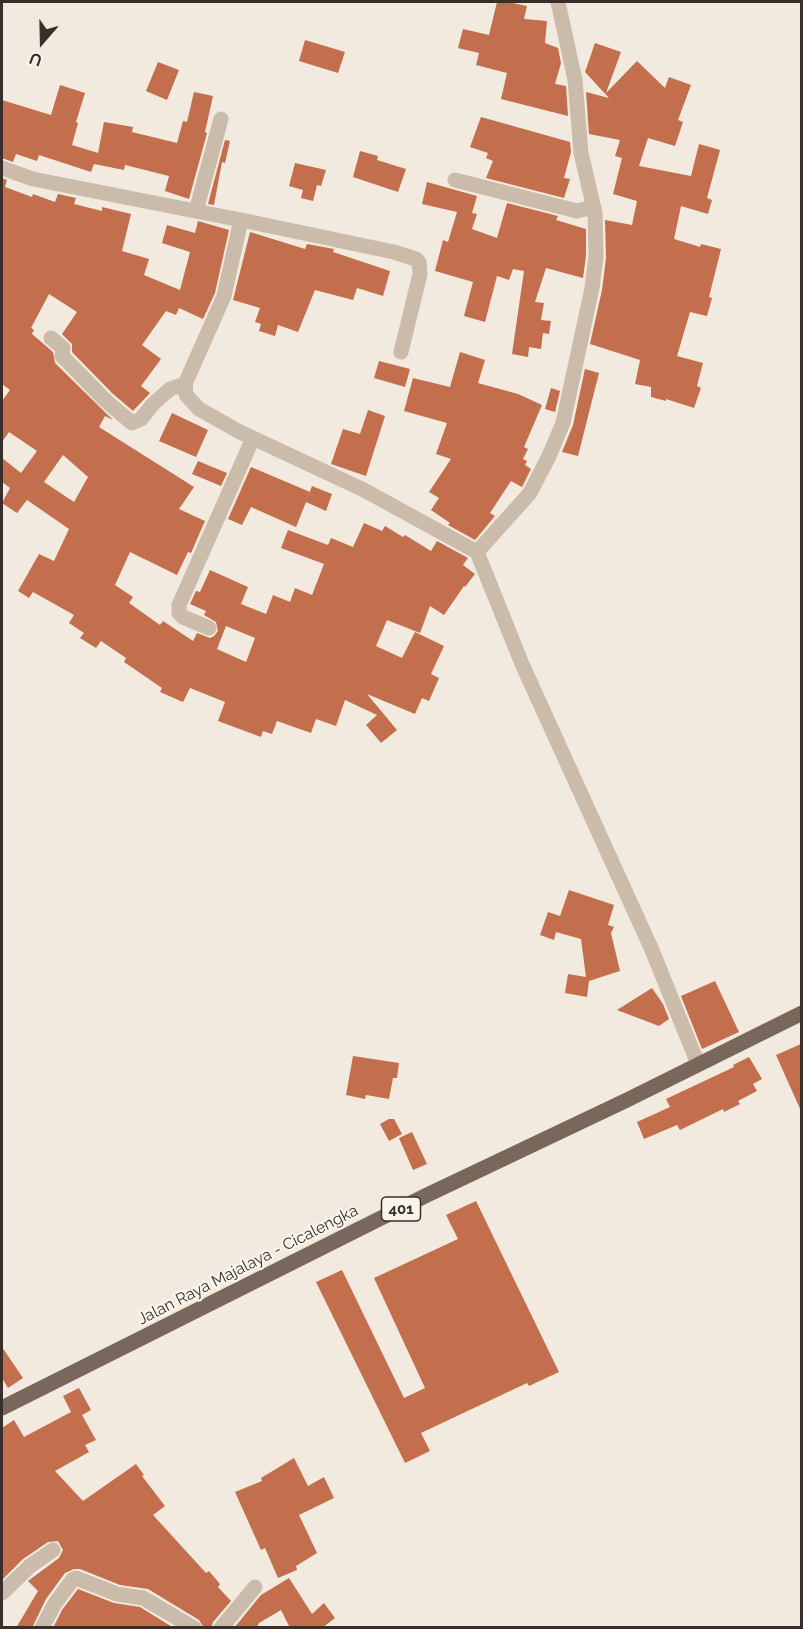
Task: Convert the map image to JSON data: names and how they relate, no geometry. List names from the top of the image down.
{
  "streets": {
    "main road": ["401", "Jalan Raya Majalaya - Cicalengka"]
  },
  "north": "bottom"
}
